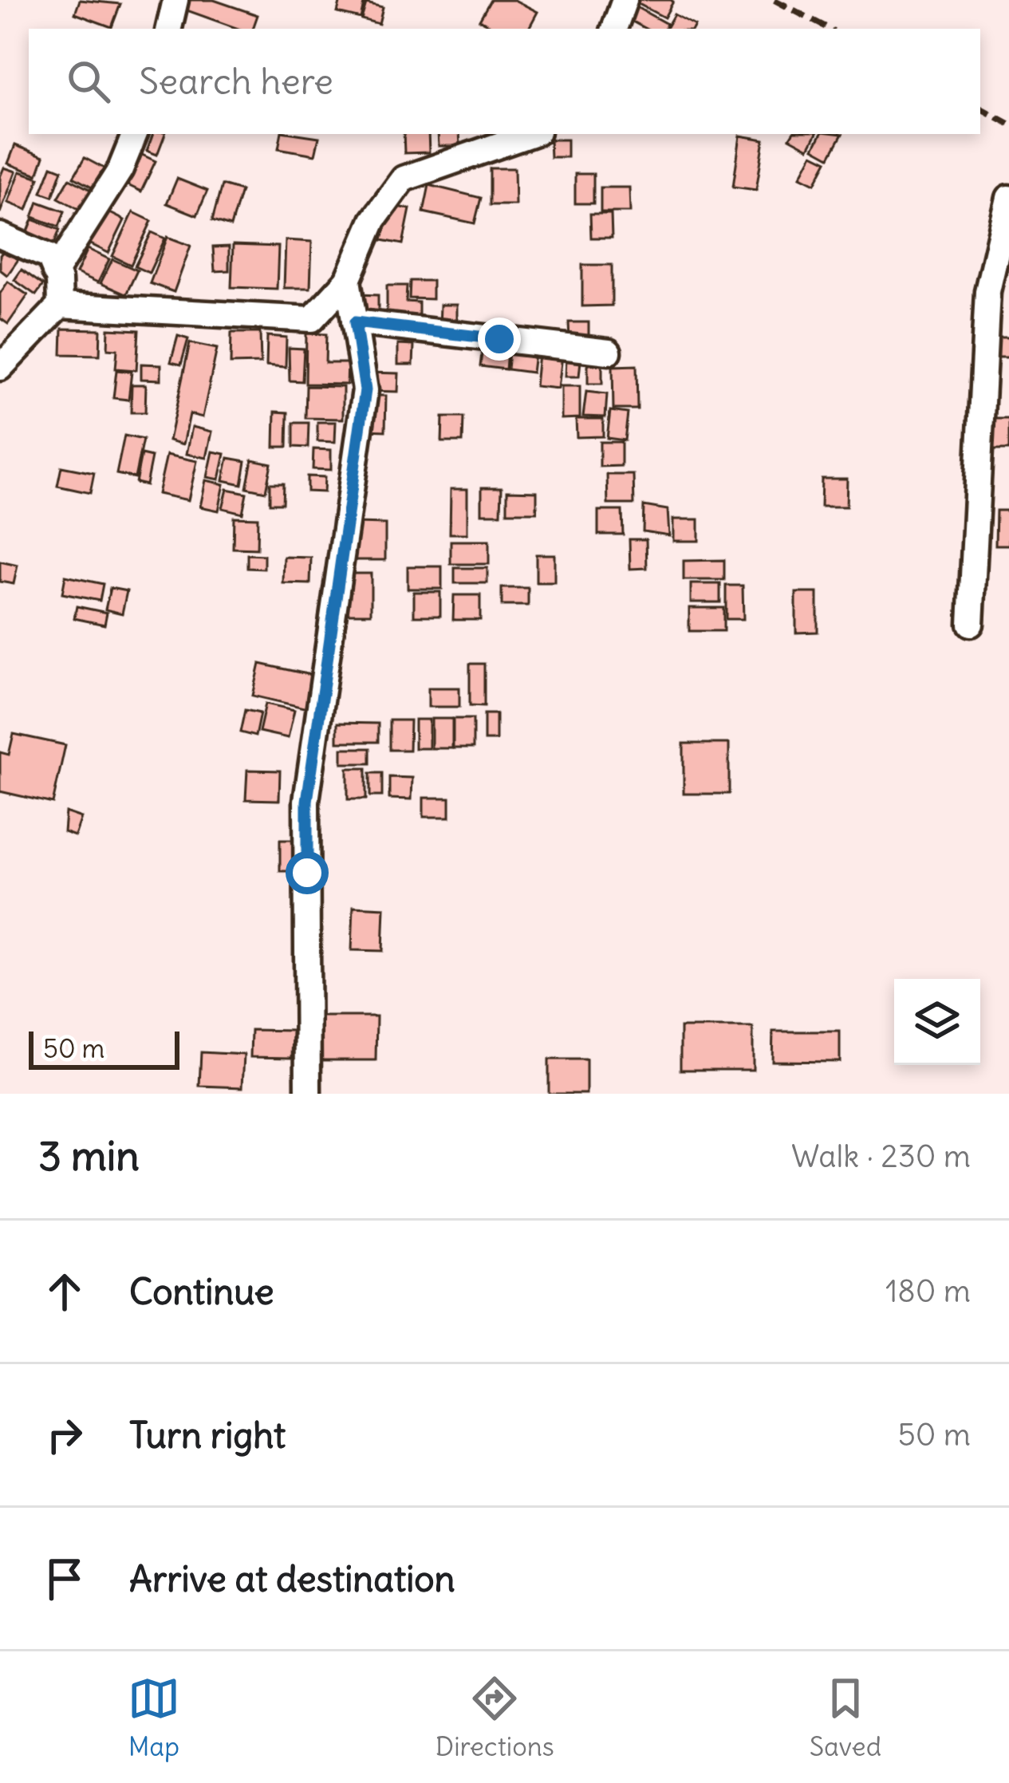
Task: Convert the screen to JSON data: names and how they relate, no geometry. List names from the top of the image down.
{
  "scale_bar": "50 m",
  "page": {
    "search": "Search here",
    "scale": "50 m",
    "heading": ["3 min", "Walk · 230 m"],
    "list": [
      ["Continue", "180 m"],
      ["Turn right", "50 m"],
      "Arrive at destination"
    ],
    "nav": ["Map", "Directions", "Saved"]
  }
}
